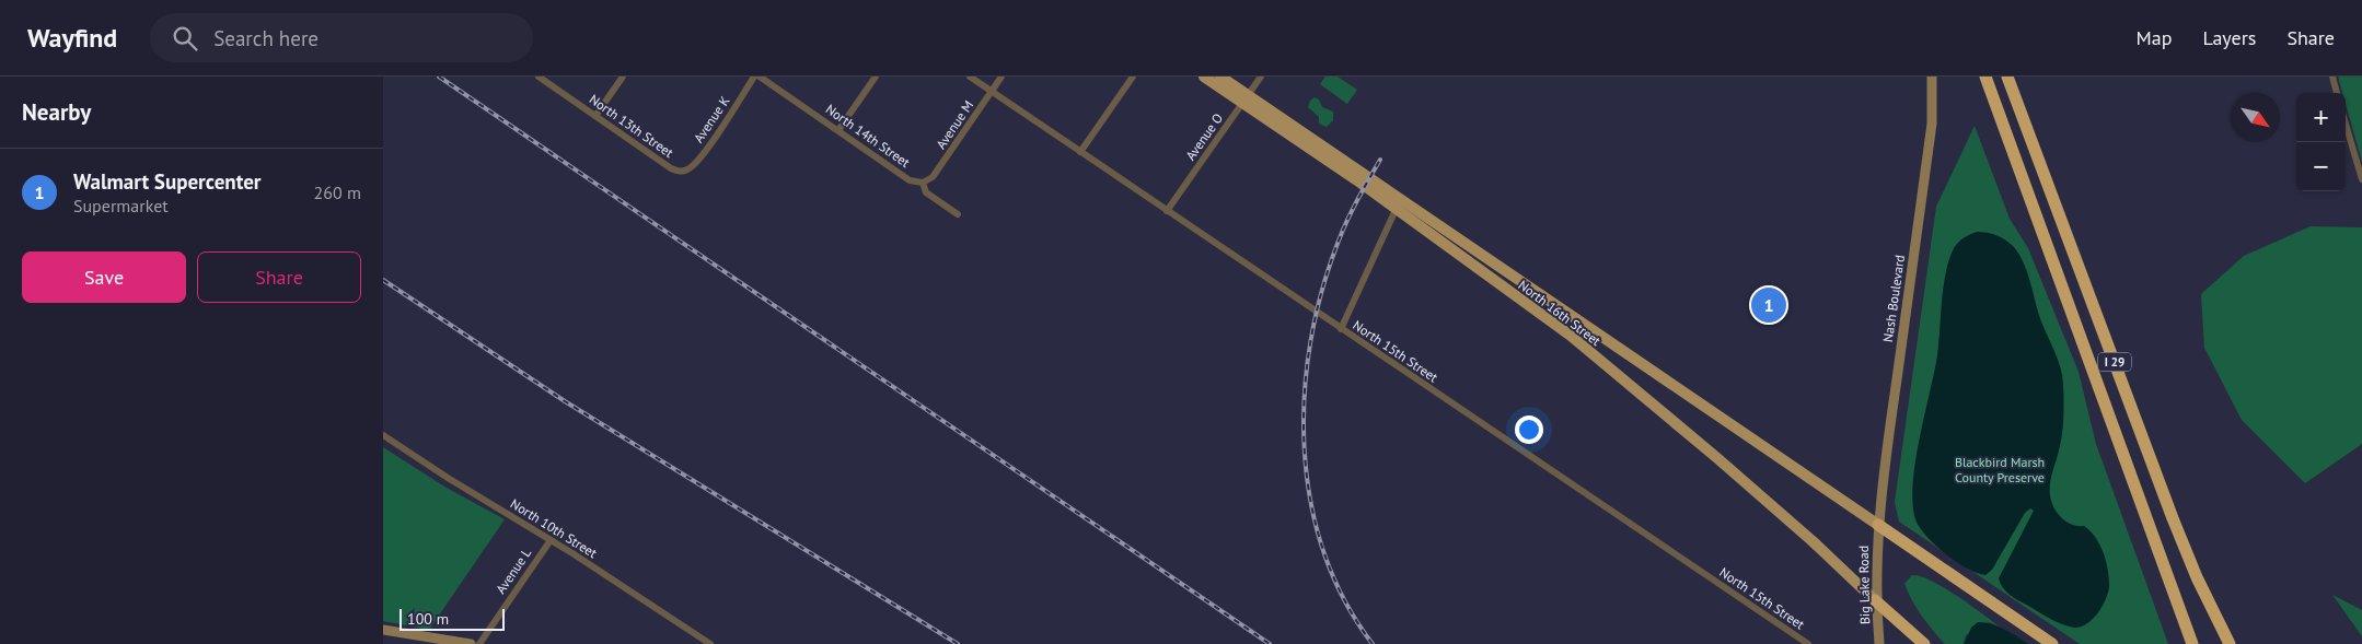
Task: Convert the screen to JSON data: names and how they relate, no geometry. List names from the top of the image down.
{
  "streets": {
    "highway": ["I 29"],
    "main road": ["North 16th Street"],
    "street": [
      "Avenue K",
      "Avenue M",
      "North 13th Street",
      "North 14th Street",
      "Avenue O",
      "Nash Boulevard",
      "North 15th Street",
      "North 10th Street",
      "Avenue L",
      "Big Lake Road"
    ]
  },
  "crossings": [
    ["Avenue K", "North 13th Street"],
    ["Avenue M", "North 14th Street"],
    ["Avenue M", "North 15th Street"],
    ["Avenue O", "North 16th Street"],
    ["Avenue O", "North 15th Street"],
    ["Nash Boulevard", "North 16th Street"],
    ["Nash Boulevard", "Big Lake Road"],
    ["North 16th Street", "Big Lake Road"],
    ["North 10th Street", "Avenue L"]
  ],
  "parks": ["Blackbird Marsh County Preserve"],
  "scale_bar": "100 m",
  "north": "bottom right",
  "page": {
    "header": "Wayfind",
    "search": "Search here",
    "nav": ["Map", "Layers", "Share"],
    "heading": "Nearby",
    "map_buttons": ["+", "−"],
    "list": [
      {
        "mark": "1",
        "name": "Walmart Supercenter",
        "note": "Supermarket",
        "value": "260 m"
      }
    ],
    "buttons": ["Save", "Share"],
    "pins": "1",
    "scale": "100 m"
  }
}
